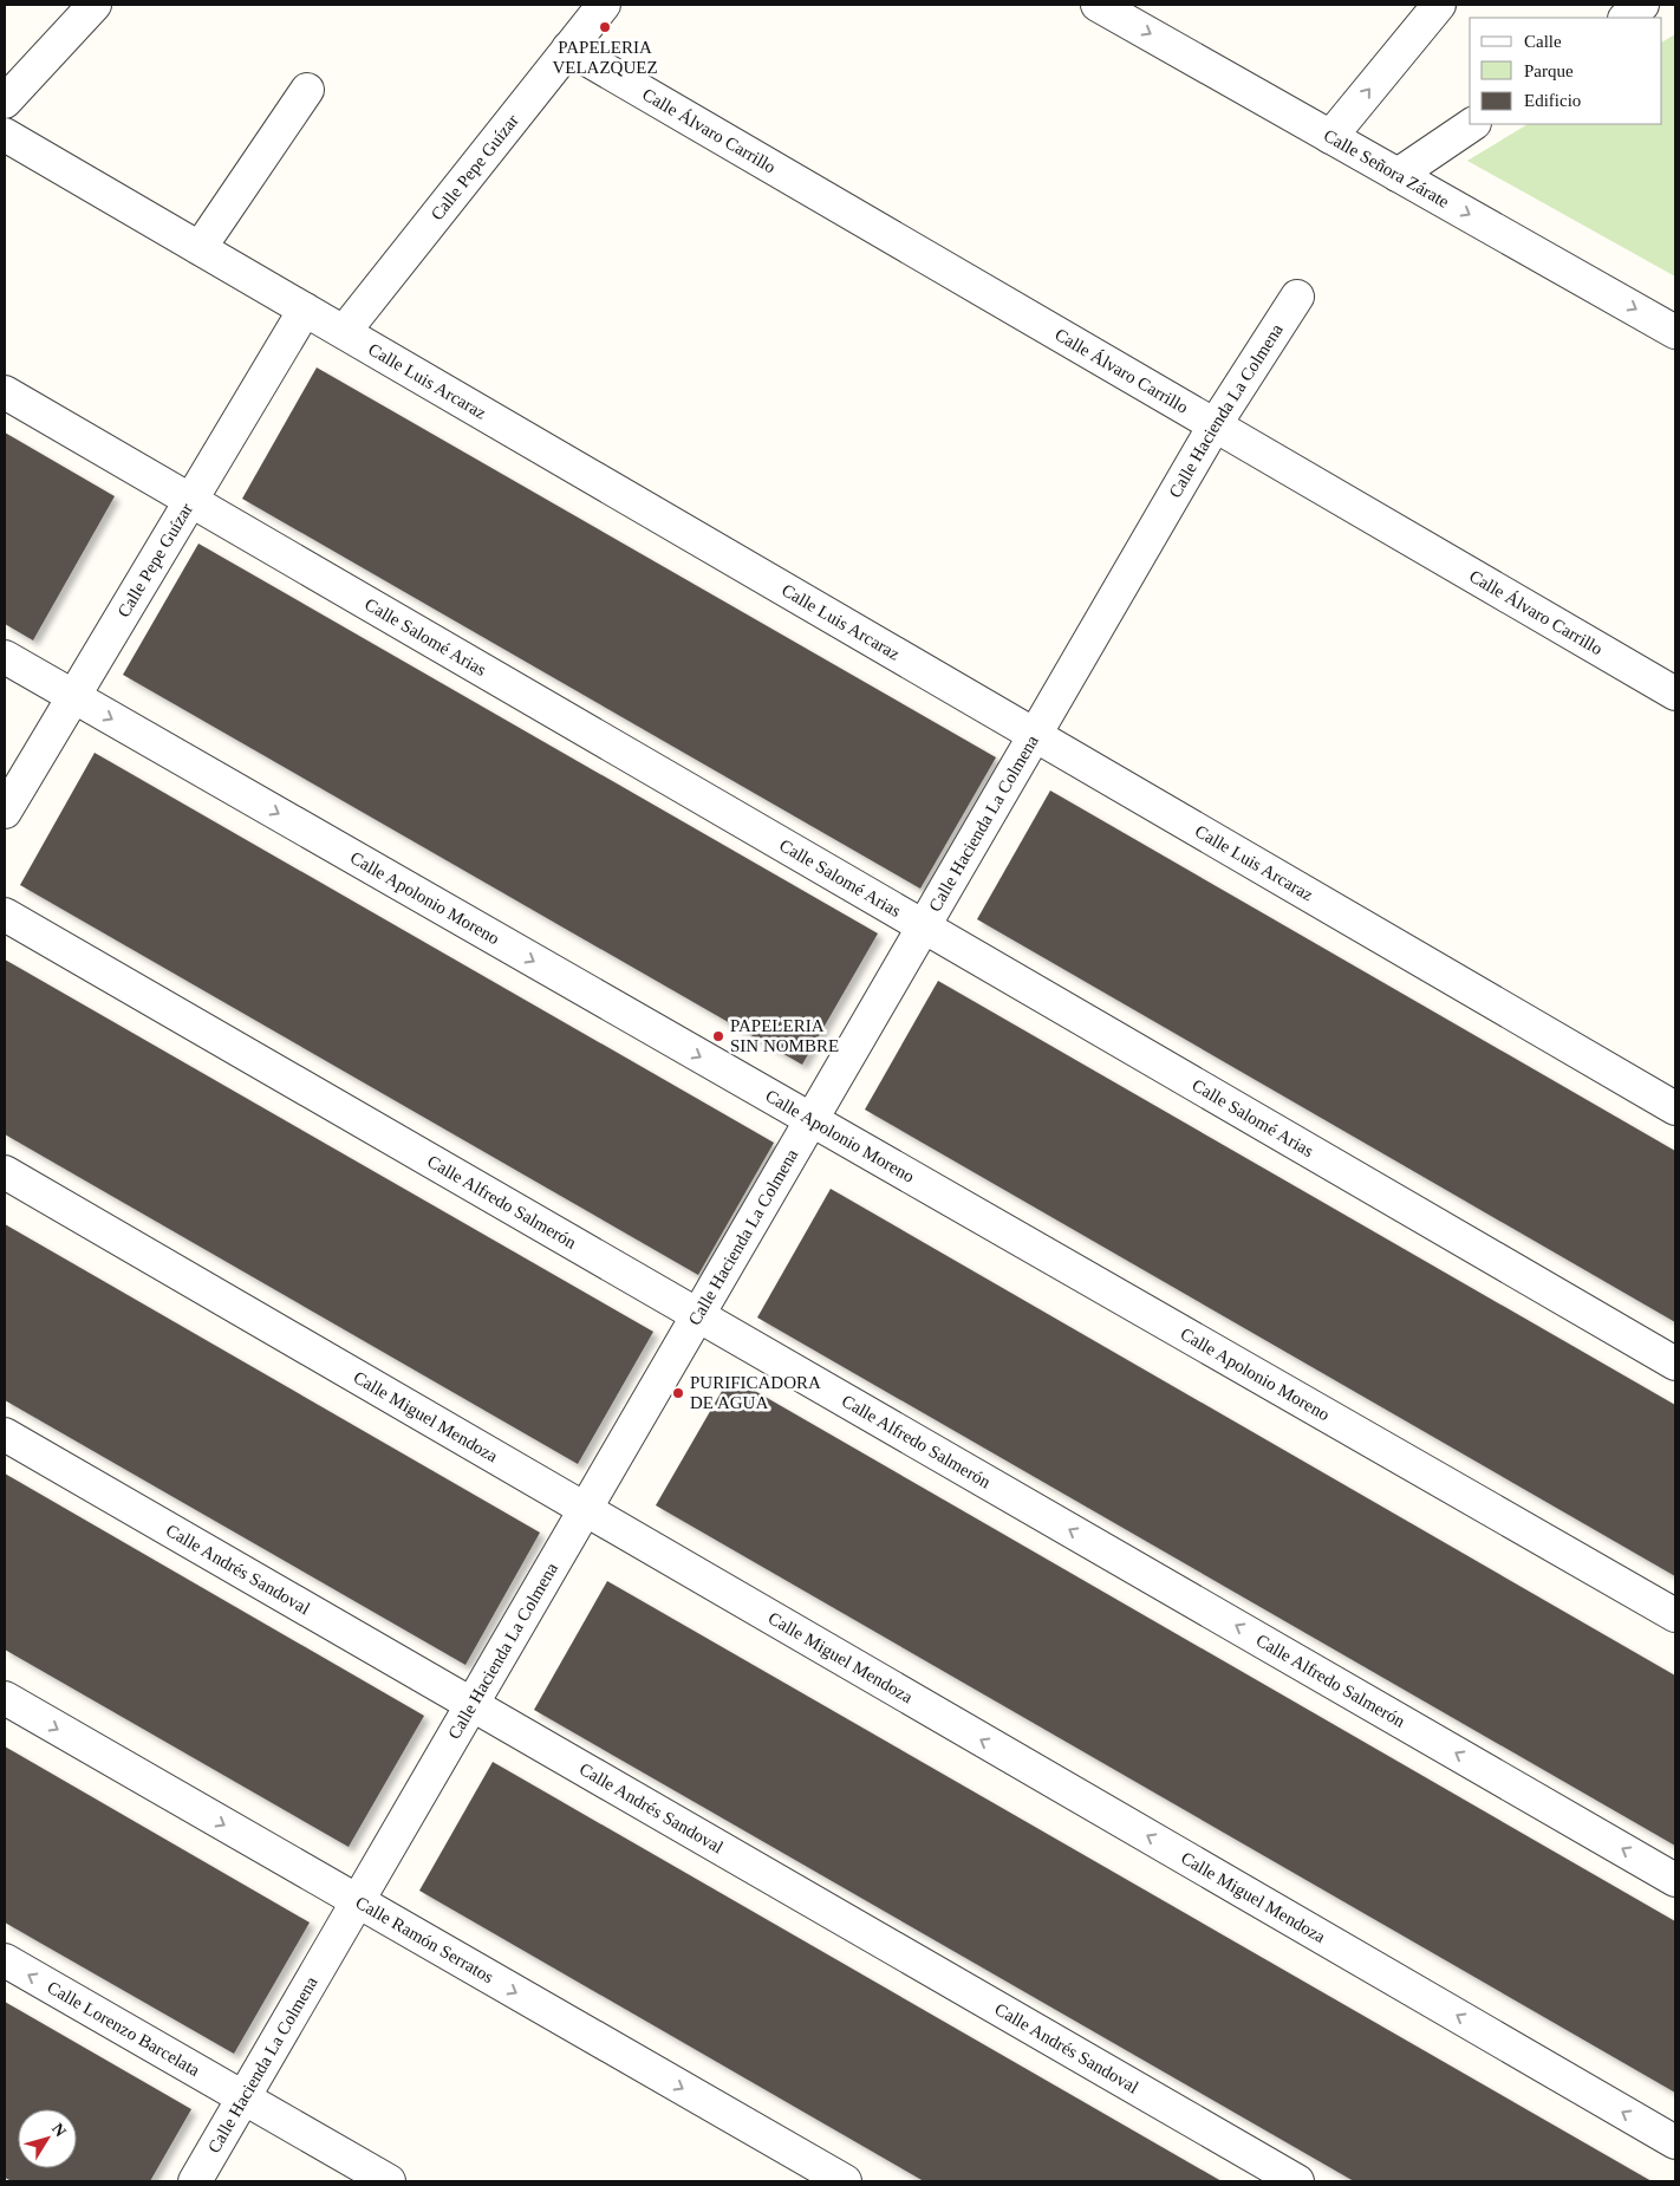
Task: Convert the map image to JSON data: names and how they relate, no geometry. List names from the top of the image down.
{
  "streets": {
    "street": [
      "Calle Álvaro Carrillo",
      "Calle Pepe Guízar",
      "Calle Señora Zárate",
      "Calle Luis Arcaraz",
      "Calle Hacienda La Colmena",
      "Calle Salomé Arias",
      "Calle Apolonio Moreno",
      "Calle Alfredo Salmerón",
      "Calle Miguel Mendoza",
      "Calle Andrés Sandoval",
      "Calle Ramón Serratos",
      "Calle Lorenzo Barcelata"
    ]
  },
  "crossings": [
    ["Calle Álvaro Carrillo", "Calle Pepe Guízar"],
    ["Calle Álvaro Carrillo", "Calle Hacienda La Colmena"],
    ["Calle Pepe Guízar", "Calle Luis Arcaraz"],
    ["Calle Pepe Guízar", "Calle Salomé Arias"],
    ["Calle Pepe Guízar", "Calle Apolonio Moreno"],
    ["Calle Luis Arcaraz", "Calle Hacienda La Colmena"],
    ["Calle Hacienda La Colmena", "Calle Salomé Arias"],
    ["Calle Hacienda La Colmena", "Calle Apolonio Moreno"],
    ["Calle Hacienda La Colmena", "Calle Alfredo Salmerón"],
    ["Calle Hacienda La Colmena", "Calle Miguel Mendoza"],
    ["Calle Hacienda La Colmena", "Calle Andrés Sandoval"],
    ["Calle Hacienda La Colmena", "Calle Ramón Serratos"],
    ["Calle Hacienda La Colmena", "Calle Lorenzo Barcelata"]
  ],
  "one_way": [
    "Calle Señora Zárate",
    "Calle Apolonio Moreno",
    "Calle Alfredo Salmerón",
    "Calle Miguel Mendoza",
    "Calle Ramón Serratos",
    "Calle Lorenzo Barcelata"
  ],
  "places": ["PAPELERIA VELAZQUEZ", "PAPELERIA SIN NOMBRE", "PURIFICADORA DE AGUA"],
  "legend": ["Calle", "Parque", "Edificio"],
  "north": "top right"
}
